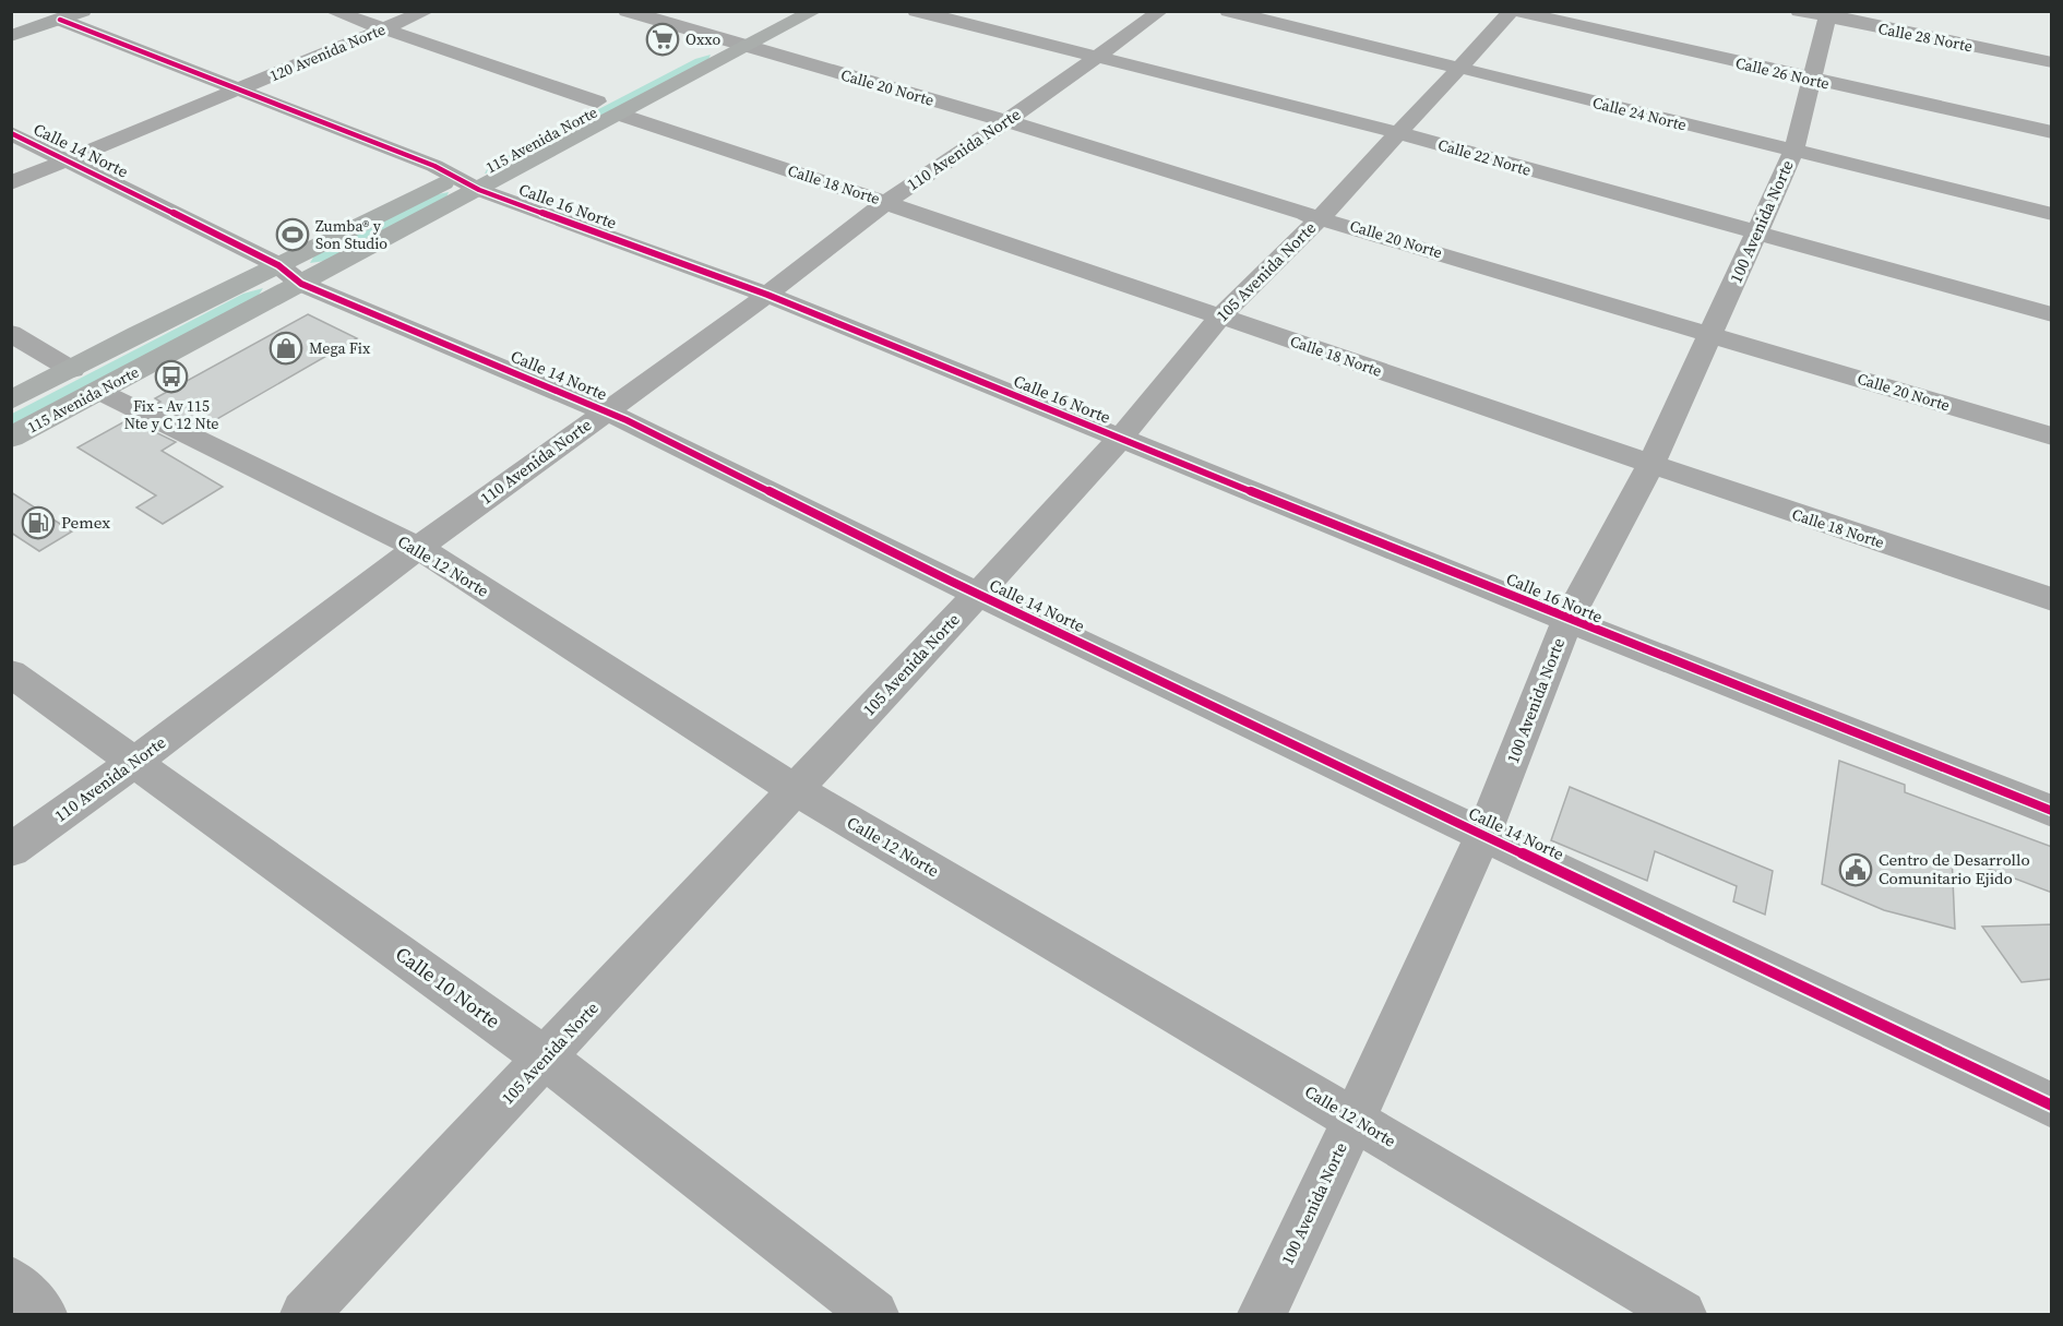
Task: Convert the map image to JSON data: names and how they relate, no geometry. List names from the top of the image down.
{
  "streets": {
    "main road": ["115 Avenida Norte"],
    "street": [
      "Calle 28 Norte",
      "120 Avenida Norte",
      "Calle 26 Norte",
      "Calle 20 Norte",
      "Calle 24 Norte",
      "110 Avenida Norte",
      "Calle 14 Norte",
      "Calle 22 Norte",
      "Calle 18 Norte",
      "Calle 16 Norte",
      "100 Avenida Norte",
      "105 Avenida Norte",
      "Calle 12 Norte",
      "Calle 10 Norte"
    ]
  },
  "crossings": [
    ["Calle 28 Norte", "100 Avenida Norte"],
    ["120 Avenida Norte", "Calle 14 Norte"],
    ["120 Avenida Norte", "Calle 16 Norte"],
    ["Calle 26 Norte", "100 Avenida Norte"],
    ["Calle 26 Norte", "105 Avenida Norte"],
    ["Calle 20 Norte", "115 Avenida Norte"],
    ["Calle 20 Norte", "110 Avenida Norte"],
    ["Calle 20 Norte", "100 Avenida Norte"],
    ["Calle 20 Norte", "105 Avenida Norte"],
    ["Calle 24 Norte", "100 Avenida Norte"],
    ["Calle 24 Norte", "105 Avenida Norte"],
    ["115 Avenida Norte", "Calle 14 Norte"],
    ["115 Avenida Norte", "Calle 18 Norte"],
    ["115 Avenida Norte", "Calle 16 Norte"],
    ["115 Avenida Norte", "Calle 12 Norte"],
    ["110 Avenida Norte", "Calle 14 Norte"],
    ["110 Avenida Norte", "Calle 22 Norte"],
    ["110 Avenida Norte", "Calle 18 Norte"],
    ["110 Avenida Norte", "Calle 16 Norte"],
    ["110 Avenida Norte", "Calle 12 Norte"],
    ["110 Avenida Norte", "Calle 10 Norte"],
    ["Calle 14 Norte", "100 Avenida Norte"],
    ["Calle 14 Norte", "105 Avenida Norte"],
    ["Calle 22 Norte", "100 Avenida Norte"],
    ["Calle 22 Norte", "105 Avenida Norte"],
    ["Calle 18 Norte", "100 Avenida Norte"],
    ["Calle 18 Norte", "105 Avenida Norte"],
    ["Calle 16 Norte", "100 Avenida Norte"],
    ["Calle 16 Norte", "105 Avenida Norte"],
    ["100 Avenida Norte", "Calle 12 Norte"],
    ["105 Avenida Norte", "Calle 12 Norte"],
    ["105 Avenida Norte", "Calle 10 Norte"]
  ],
  "places": {
    "supermarket": ["Oxxo"],
    "sports": ["Zumba® y Son Studio"],
    "shop": ["Mega Fix"],
    "bus stop": ["Fix - Av 115 Nte y C 12 Nte"],
    "fuel station": ["Pemex"],
    "public building": ["Centro de Desarrollo Comunitario Ejido"]
  }
}
